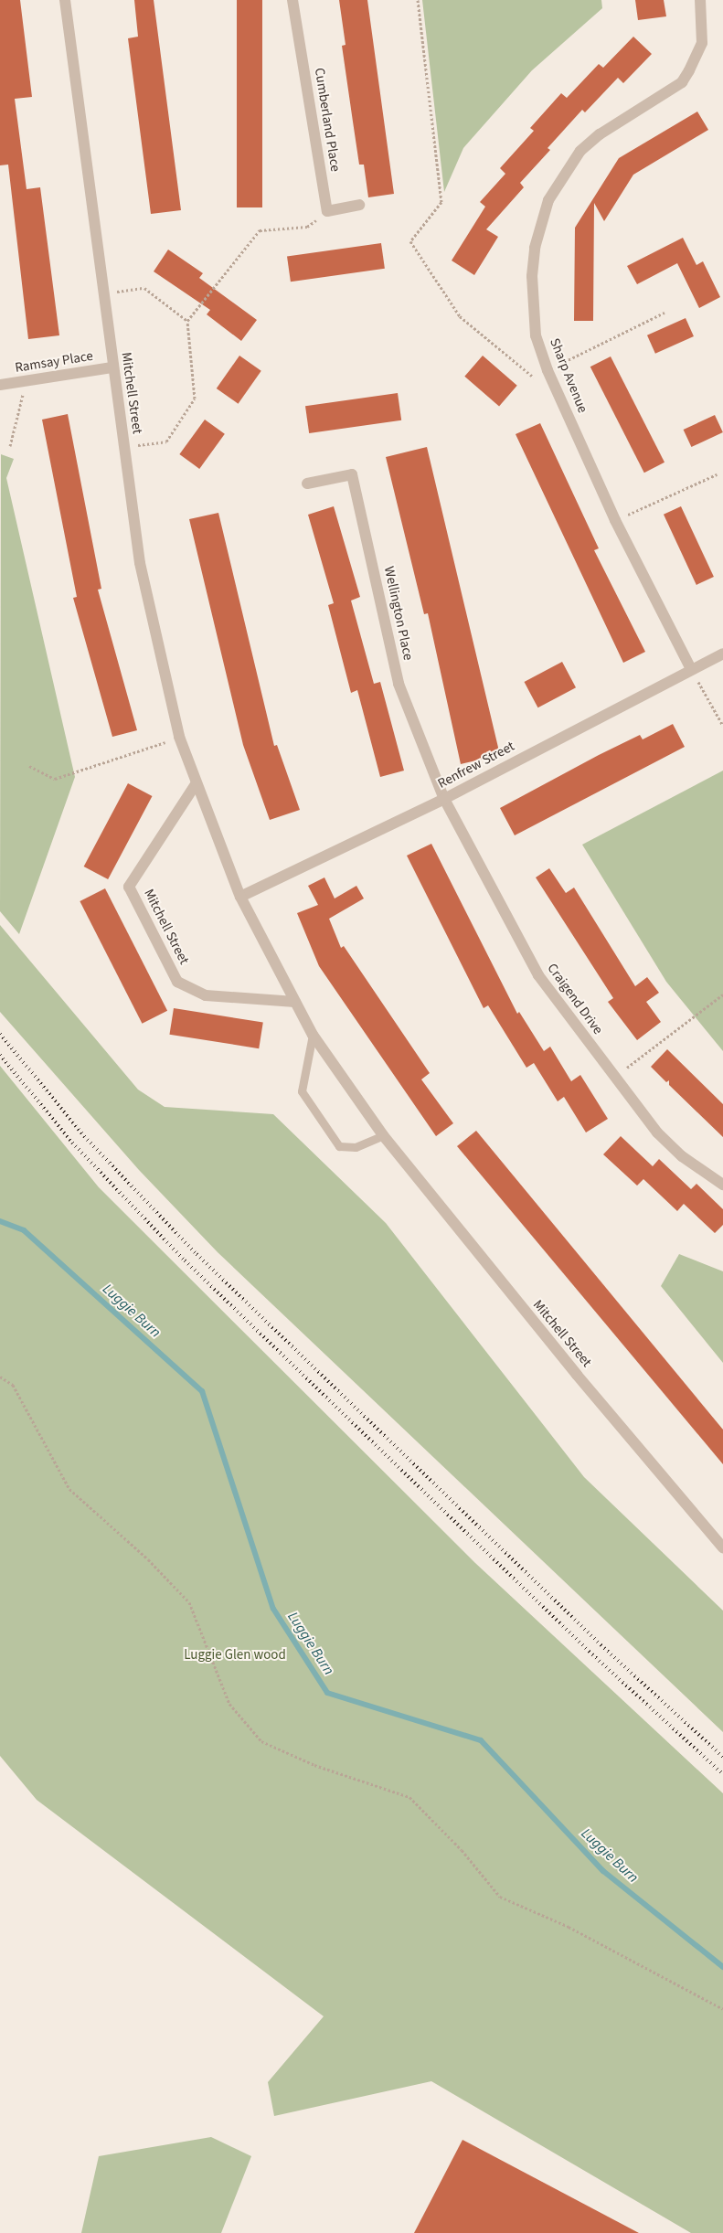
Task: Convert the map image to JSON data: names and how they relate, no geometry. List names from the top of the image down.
{
  "streets": {
    "street": [
      "Cumberland Place",
      "Ramsay Place",
      "Sharp Avenue",
      "Mitchell Street",
      "Wellington Place",
      "Renfrew Street",
      "Craigend Drive"
    ]
  },
  "crossings": [
    ["Ramsay Place", "Mitchell Street"],
    ["Sharp Avenue", "Renfrew Street"],
    ["Mitchell Street", "Renfrew Street"],
    ["Wellington Place", "Renfrew Street"],
    ["Wellington Place", "Craigend Drive"],
    ["Renfrew Street", "Craigend Drive"]
  ],
  "water": ["Luggie Burn"],
  "parks": ["Luggie Glen wood"]
}
